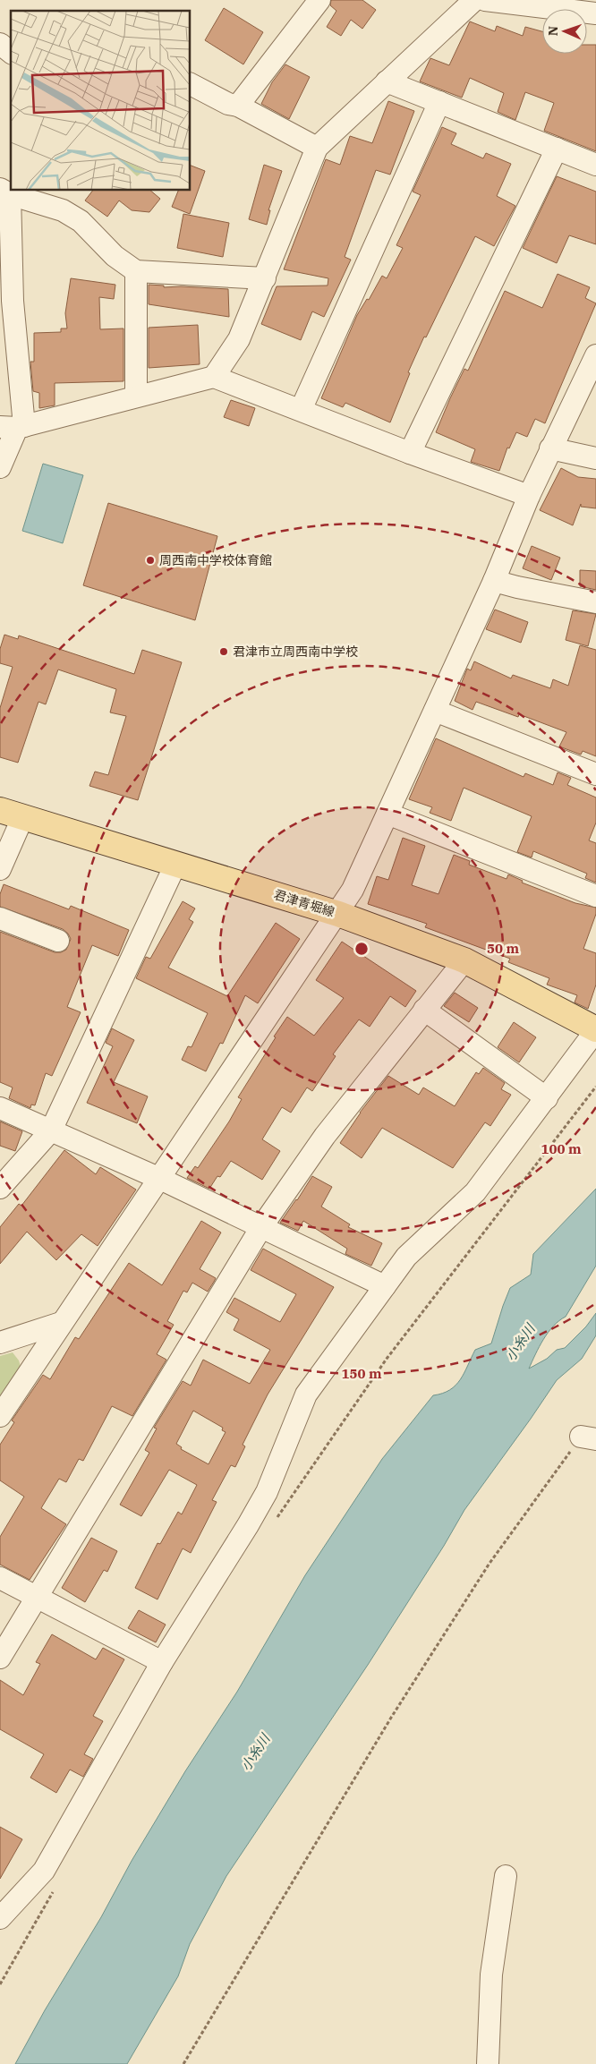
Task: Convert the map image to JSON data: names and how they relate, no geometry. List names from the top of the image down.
{
  "streets": {
    "main road": ["君津青堀線"]
  },
  "water": ["小糸川"],
  "places": ["周西南中学校体育館", "君津市立周西南中学校"],
  "north": "left",
  "rings": ["50 m", "100 m", "150 m"]
}
